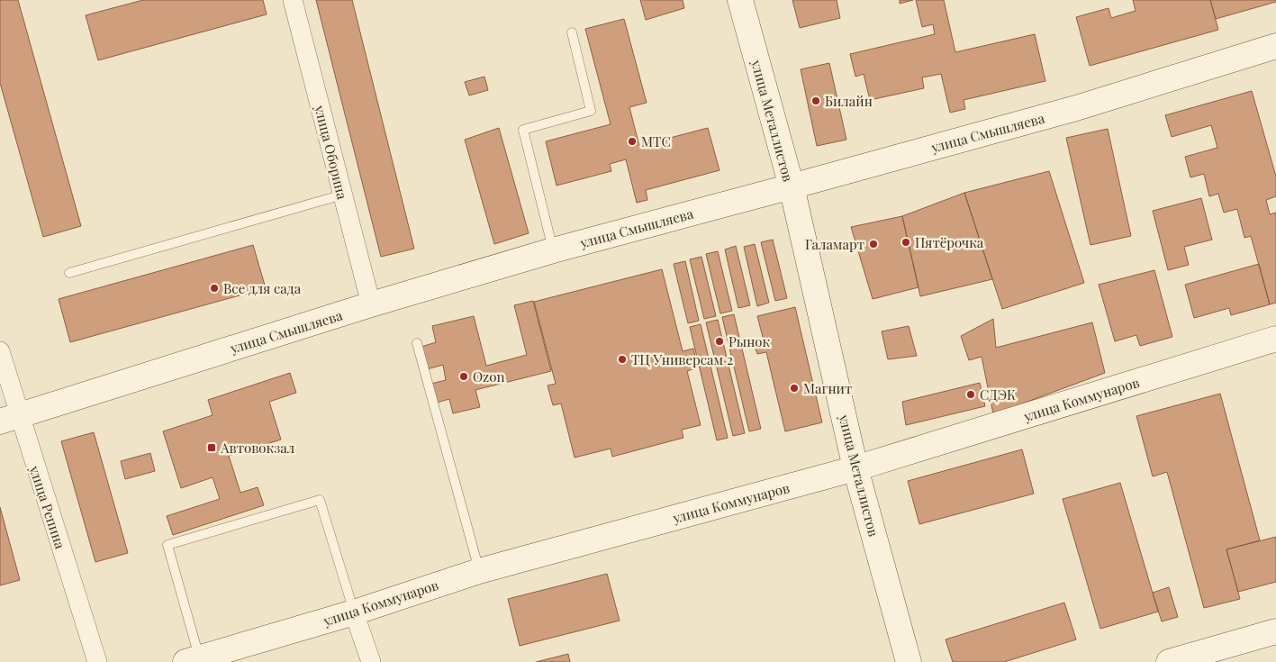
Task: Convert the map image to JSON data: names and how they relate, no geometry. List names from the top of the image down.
{
  "streets": {
    "street": [
      "улица Металлистов",
      "улица Смышляева",
      "улица Оборина",
      "улица Коммунаров",
      "улица Репина"
    ]
  },
  "crossings": [
    ["улица Металлистов", "улица Смышляева"],
    ["улица Металлистов", "улица Коммунаров"],
    ["улица Смышляева", "улица Оборина"],
    ["улица Смышляева", "улица Репина"]
  ],
  "places": {
    "other": [
      "Билайн",
      "МТС",
      "Пятёрочка",
      "Галамарт",
      "Все для сада",
      "Рынок",
      "ТЦ Универсам 2",
      "Ozon",
      "Магнит",
      "СДЭК"
    ],
    "transit": ["Автовокзал"]
  }
}
